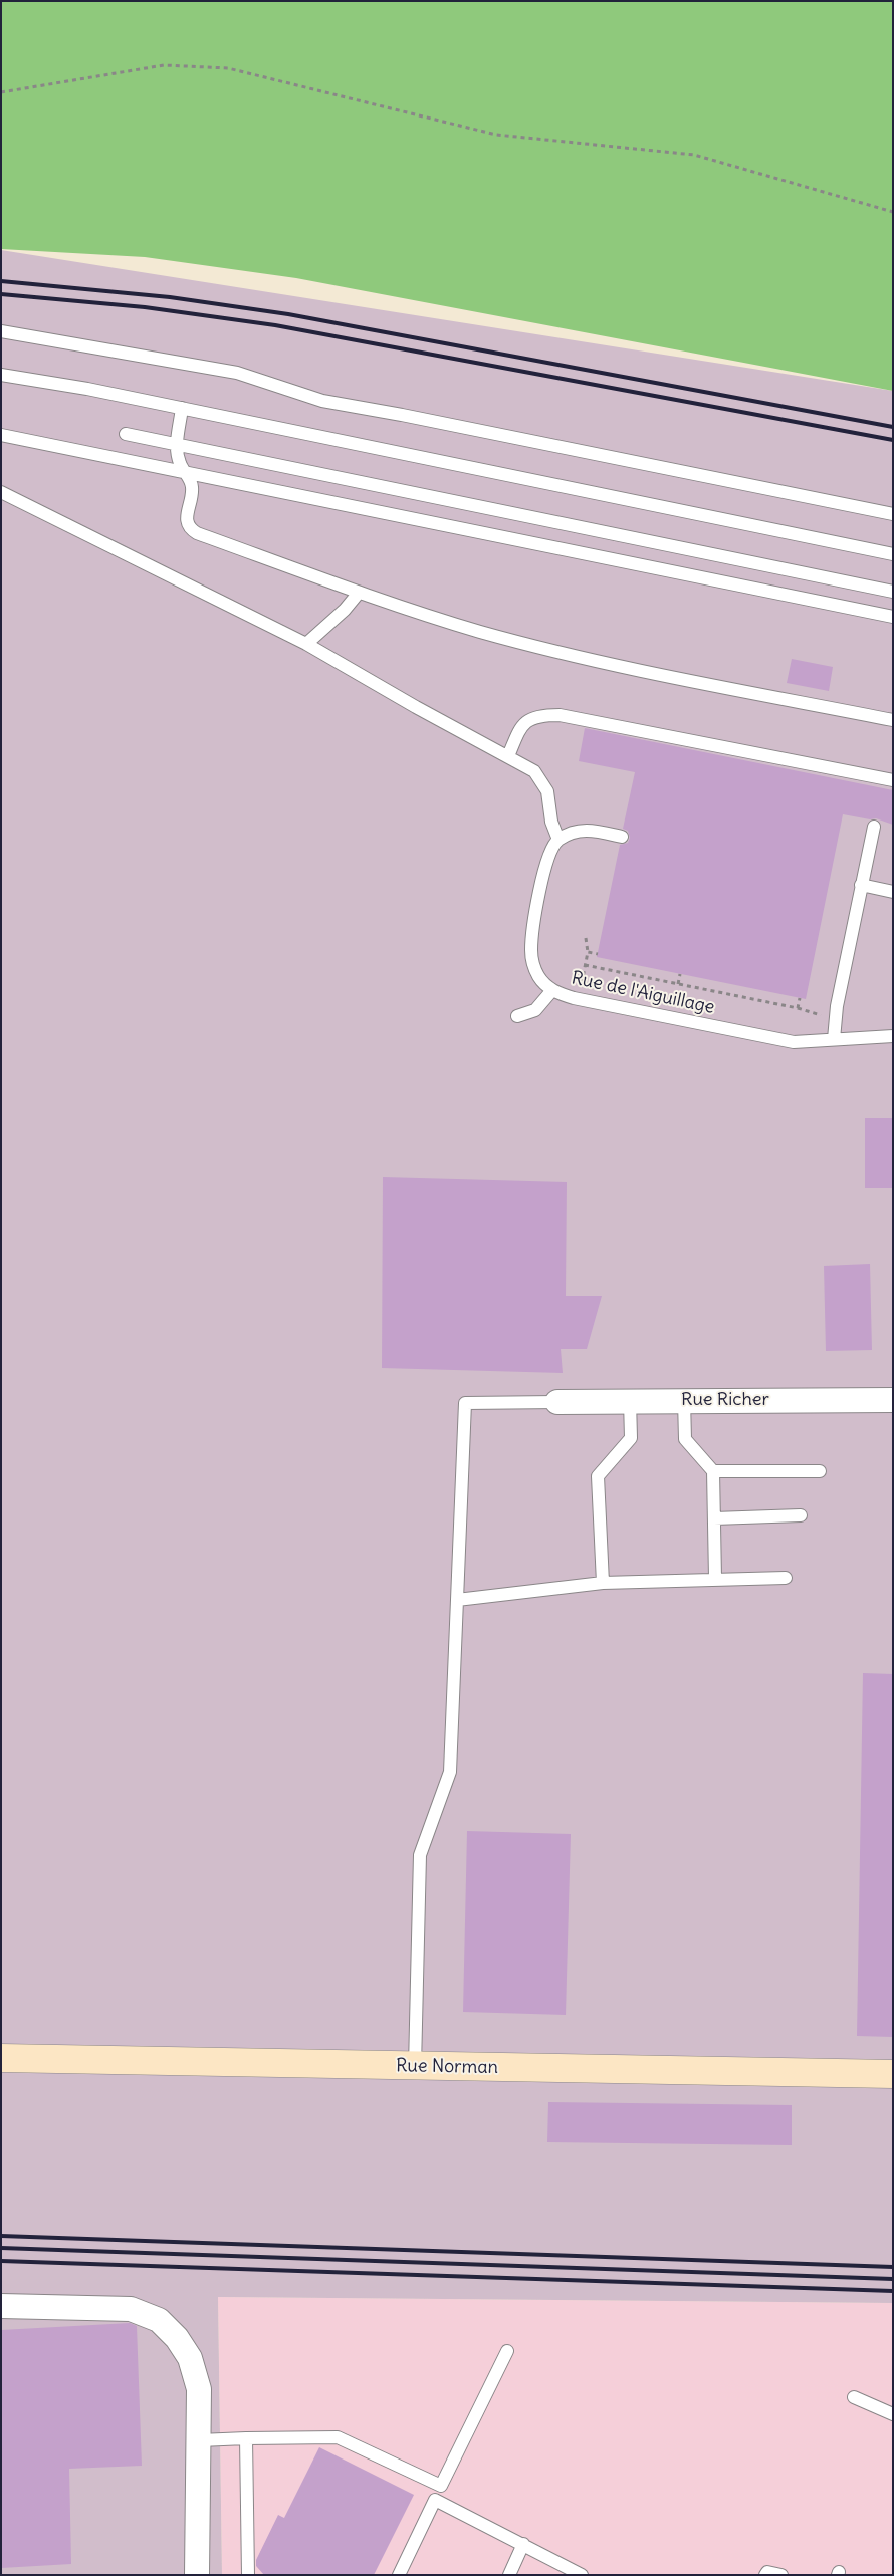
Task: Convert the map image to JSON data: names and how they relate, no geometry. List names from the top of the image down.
{
  "streets": {
    "street": ["Rue Richer", "Rue Norman"],
    "lane": ["Rue de l'Aiguillage"]
  }
}
